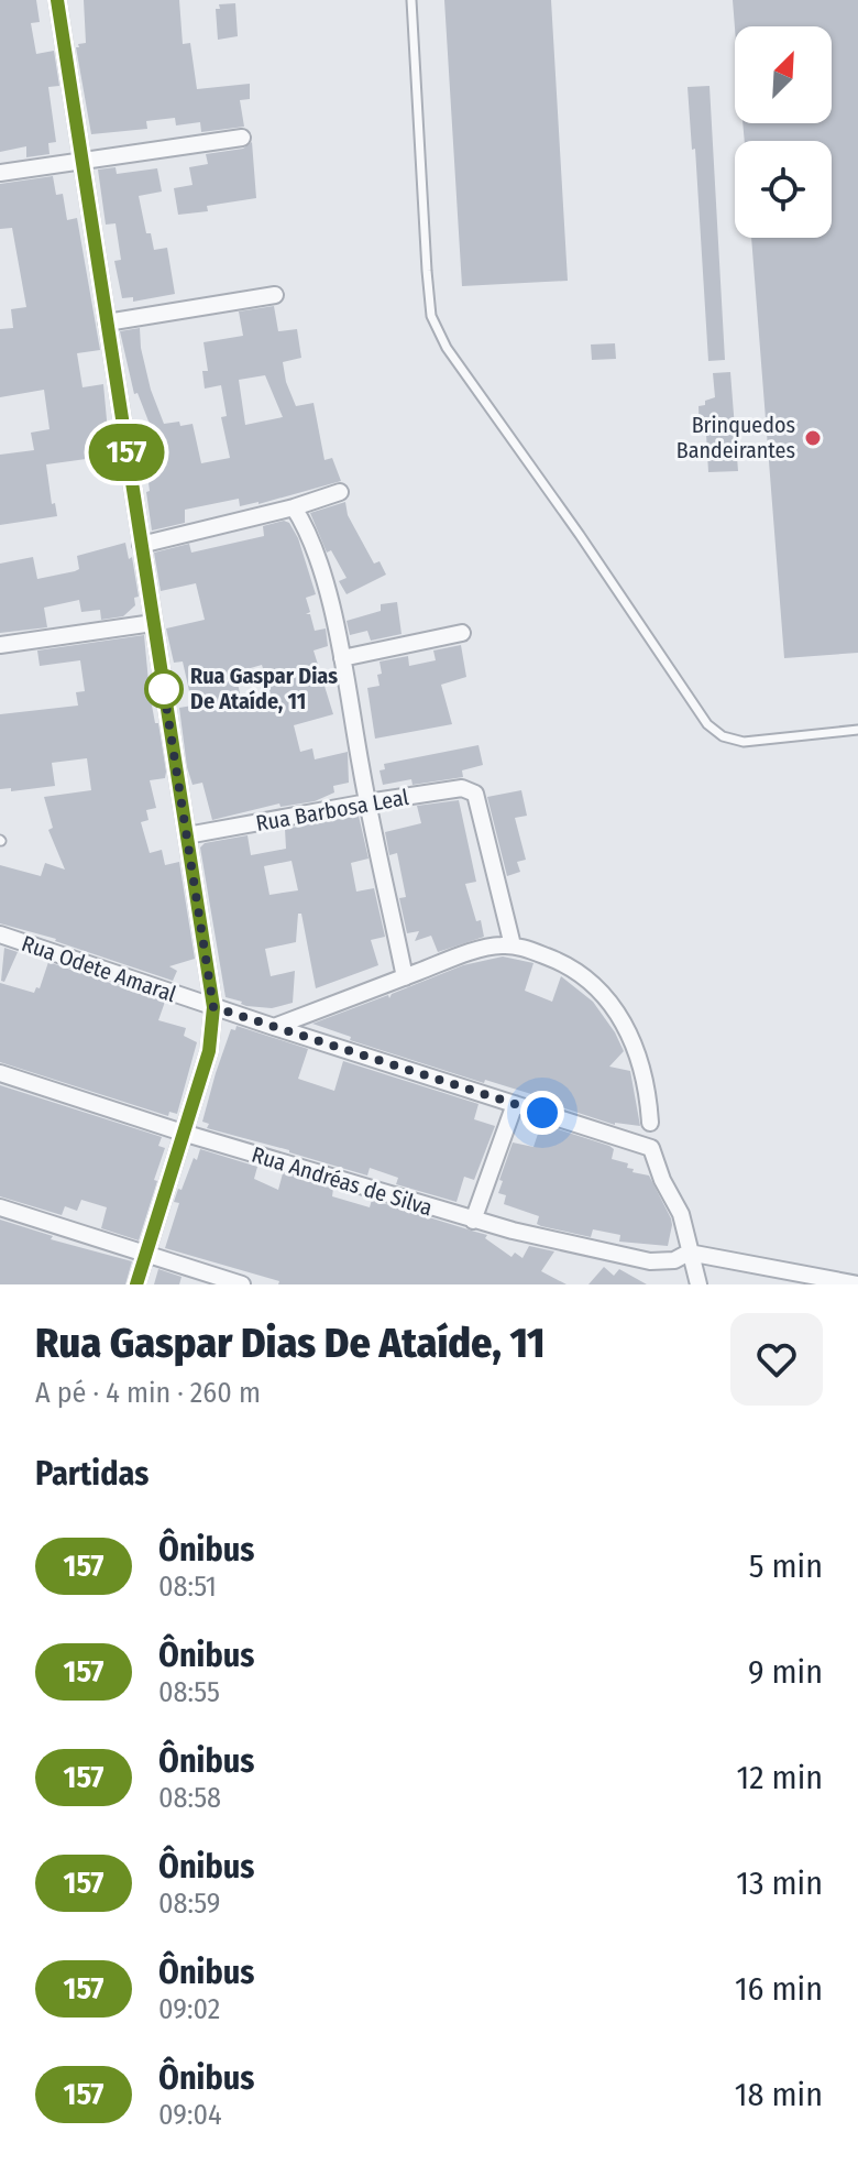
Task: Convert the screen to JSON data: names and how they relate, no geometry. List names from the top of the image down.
{
  "streets": {
    "street": ["Rua Barbosa Leal", "Rua Odete Amaral", "Rua Andréas de Silva"]
  },
  "crossings": [
    ["Rua Odete Amaral", "Rua Andréas de Silva"]
  ],
  "places": ["Brinquedos Bandeirantes", "Rua Gaspar Dias De Ataíde, 11"],
  "lines": ["bus line 157"],
  "north": "top right",
  "page": {
    "on_map": "157",
    "heading": [
      ["Rua Gaspar Dias De Ataíde, 11", "A pé · 4 min · 260 m"],
      "Partidas"
    ],
    "list": [
      {
        "mark": "157",
        "name": "Ônibus",
        "note": "08:51",
        "value": "5 min"
      },
      {
        "mark": "157",
        "name": "Ônibus",
        "note": "08:55",
        "value": "9 min"
      },
      {
        "mark": "157",
        "name": "Ônibus",
        "note": "08:58",
        "value": "12 min"
      },
      {
        "mark": "157",
        "name": "Ônibus",
        "note": "08:59",
        "value": "13 min"
      },
      {
        "mark": "157",
        "name": "Ônibus",
        "note": "09:02",
        "value": "16 min"
      },
      {
        "mark": "157",
        "name": "Ônibus",
        "note": "09:04",
        "value": "18 min"
      }
    ]
  }
}
